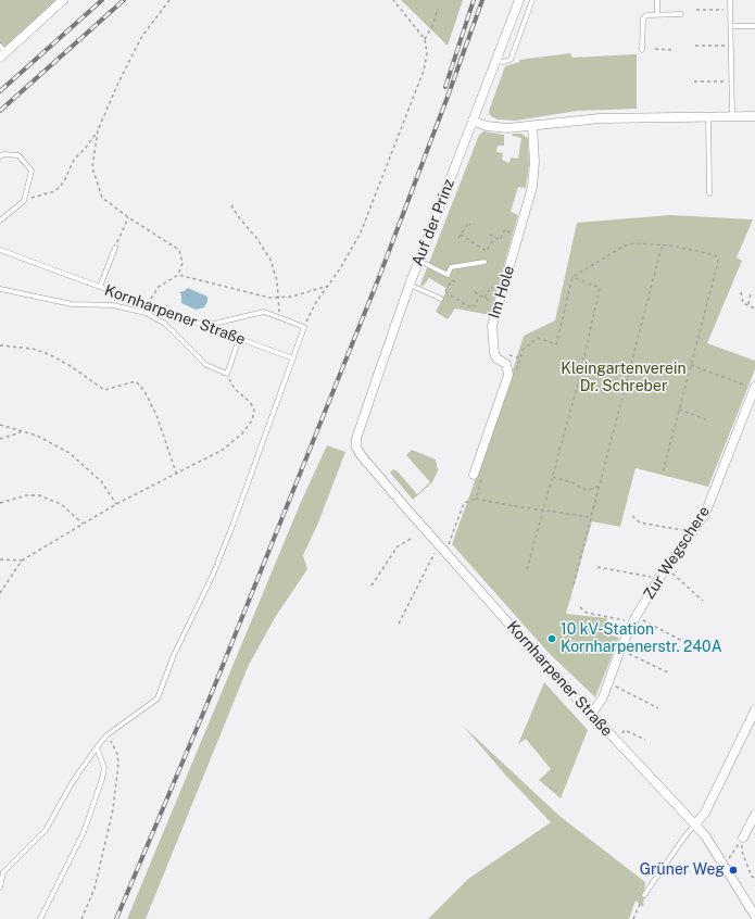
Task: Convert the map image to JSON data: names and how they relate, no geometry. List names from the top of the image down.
{
  "streets": {
    "street": [
      "Auf der Prinz",
      "Im Hole",
      "Kornharpener Straße",
      "Zur Wegschere"
    ]
  },
  "crossings": [
    ["Auf der Prinz", "Kornharpener Straße"],
    ["Kornharpener Straße", "Zur Wegschere"]
  ],
  "parks": ["Kleingartenverein Dr. Schreber"],
  "places": ["10 kV-Station Kornharpenerstr. 240A", "Grüner Weg"]
}
